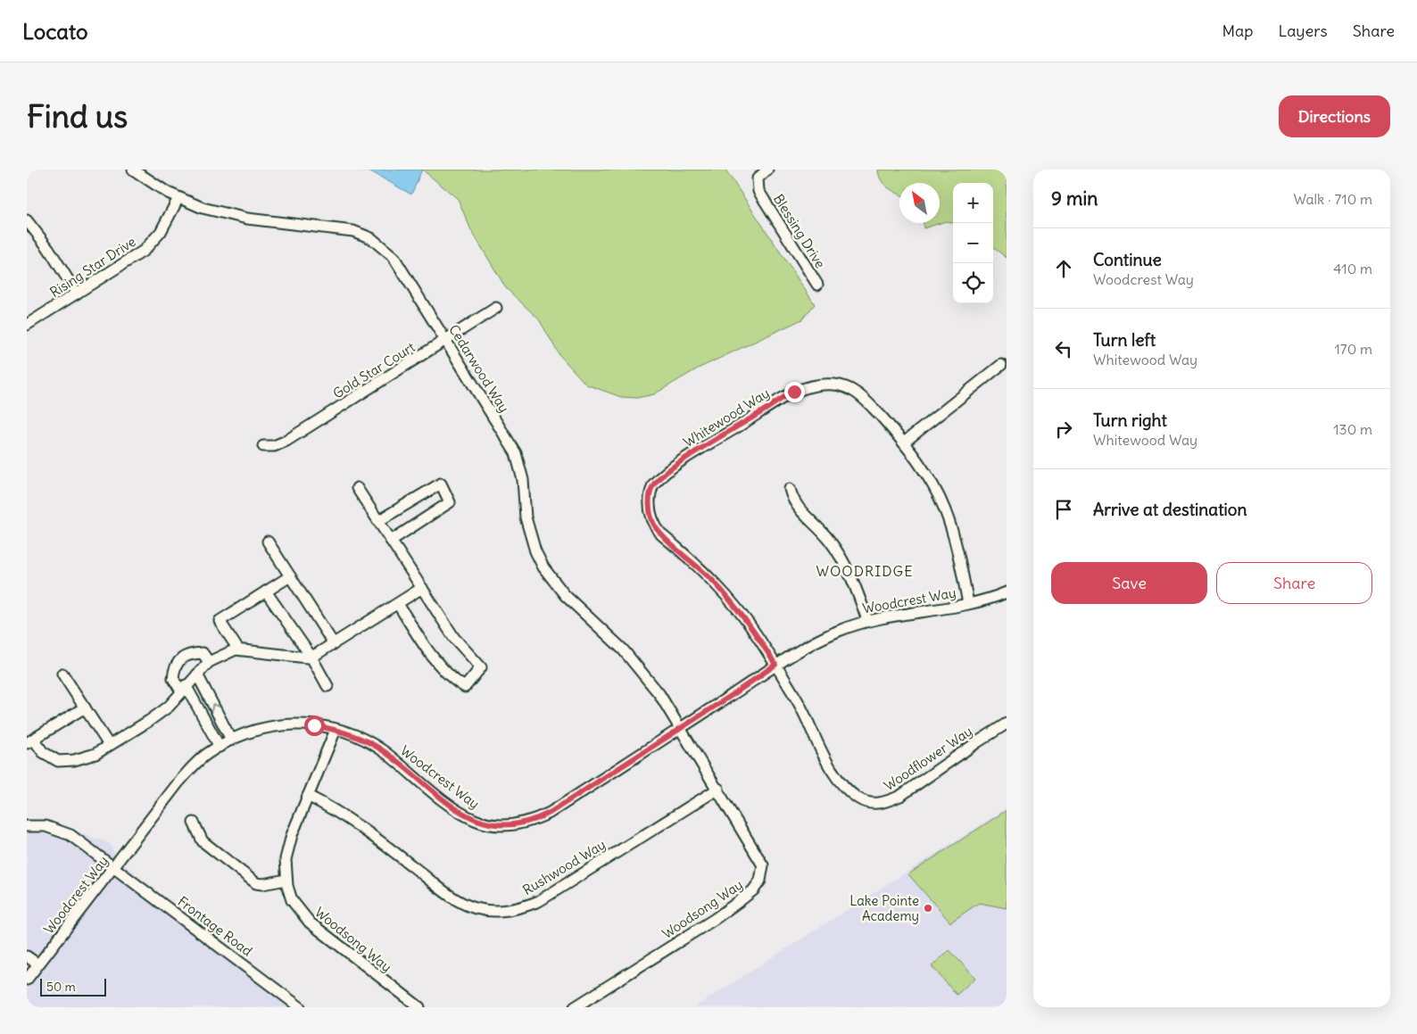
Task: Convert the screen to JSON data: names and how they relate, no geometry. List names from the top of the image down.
{
  "streets": {
    "street": [
      "Blessing Drive",
      "Rising Star Drive",
      "Cedarwood Way",
      "Gold Star Court",
      "Whitewood Way",
      "Woodcrest Way",
      "Woodflower Way",
      "Rushwood Way",
      "Woodsong Way",
      "Frontage Road"
    ]
  },
  "crossings": [
    ["Rising Star Drive", "Cedarwood Way"],
    ["Cedarwood Way", "Gold Star Court"],
    ["Cedarwood Way", "Woodcrest Way"],
    ["Cedarwood Way", "Woodsong Way"],
    ["Whitewood Way", "Woodcrest Way"],
    ["Whitewood Way", "Woodflower Way"],
    ["Woodcrest Way", "Woodflower Way"],
    ["Woodcrest Way", "Woodsong Way"],
    ["Woodcrest Way", "Frontage Road"],
    ["Rushwood Way", "Woodsong Way"]
  ],
  "districts": ["WOODRIDGE"],
  "places": ["Lake Pointe Academy"],
  "scale_bar": "50 m",
  "north": "top left",
  "page": {
    "header": "Locato",
    "nav": ["Map", "Layers", "Share"],
    "buttons": [
      "Directions",
      ["Save", "Share"]
    ],
    "title": "Find us",
    "heading": ["9 min", "Walk · 710 m"],
    "map_buttons": ["+", "−"],
    "list": [
      ["Continue", "Woodcrest Way", "410 m"],
      ["Turn left", "Whitewood Way", "170 m"],
      ["Turn right", "Whitewood Way", "130 m"],
      "Arrive at destination"
    ],
    "scale": "50 m"
  }
}
